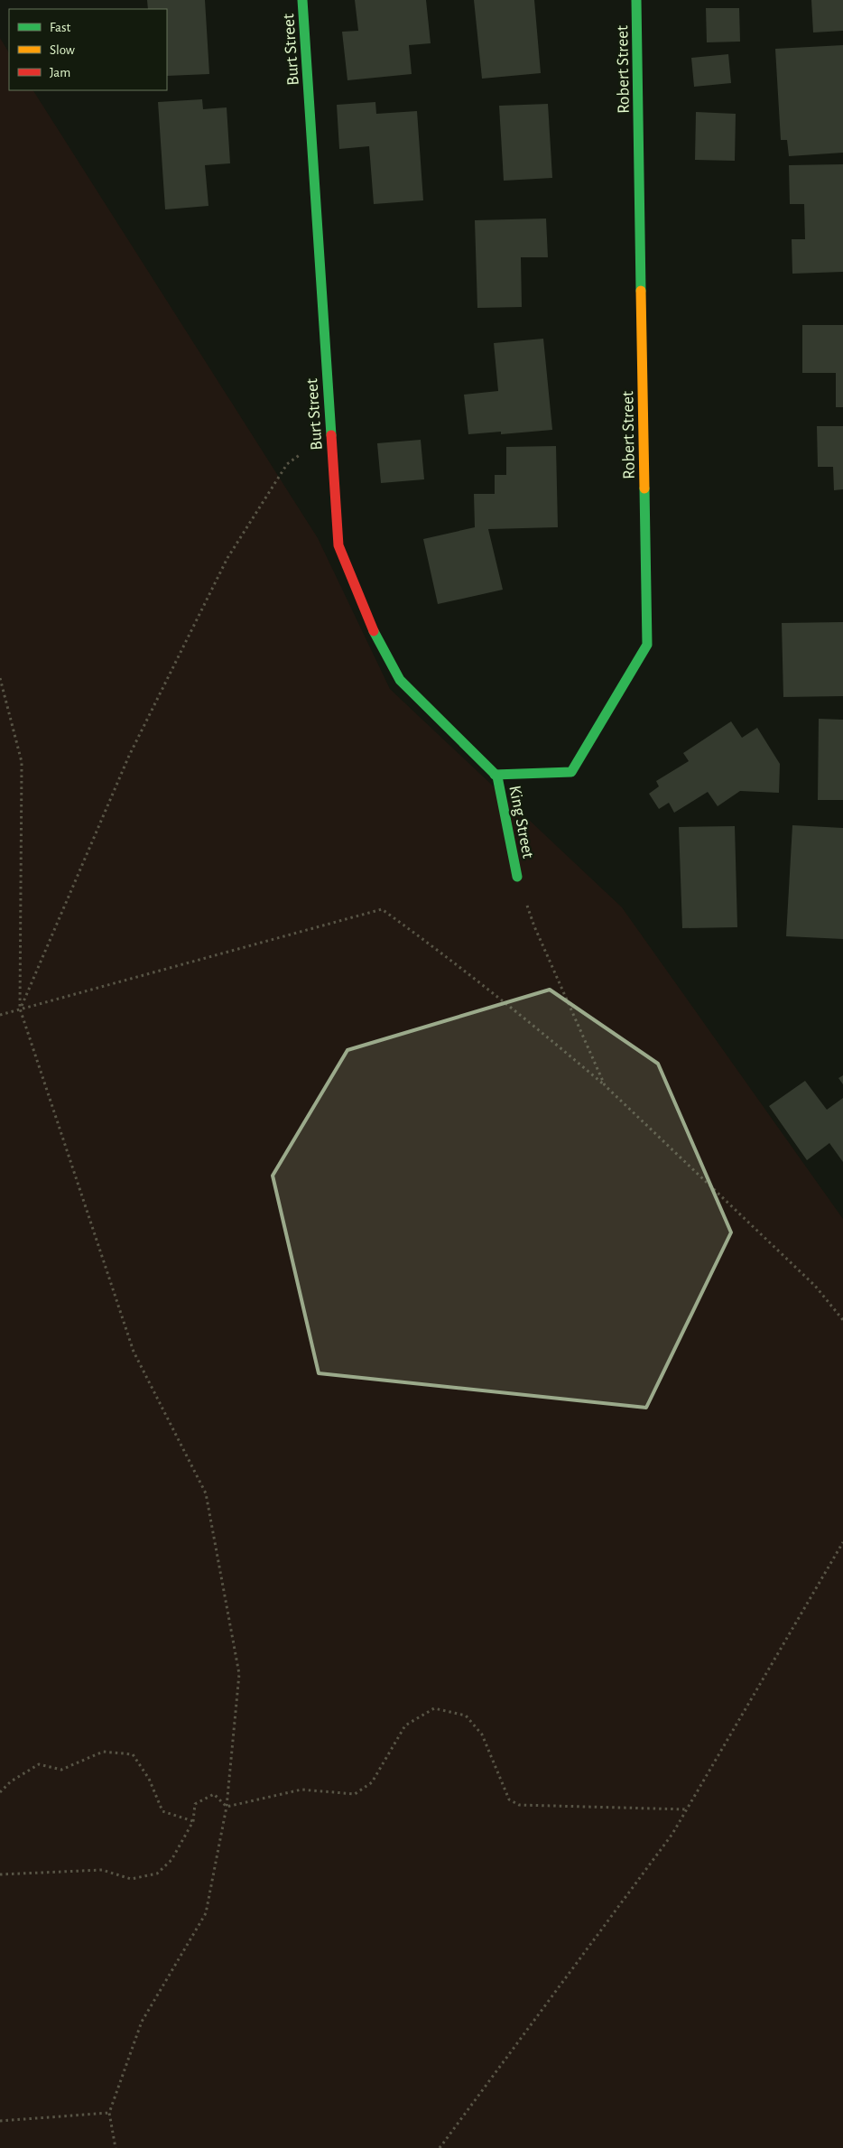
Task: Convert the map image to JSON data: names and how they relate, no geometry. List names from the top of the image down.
{
  "streets": {
    "street": ["Burt Street", "Robert Street", "King Street"]
  },
  "crossings": [
    ["Burt Street", "Robert Street"],
    ["Burt Street", "King Street"],
    ["Robert Street", "King Street"]
  ],
  "legend": ["Fast", "Slow", "Jam"]
}
